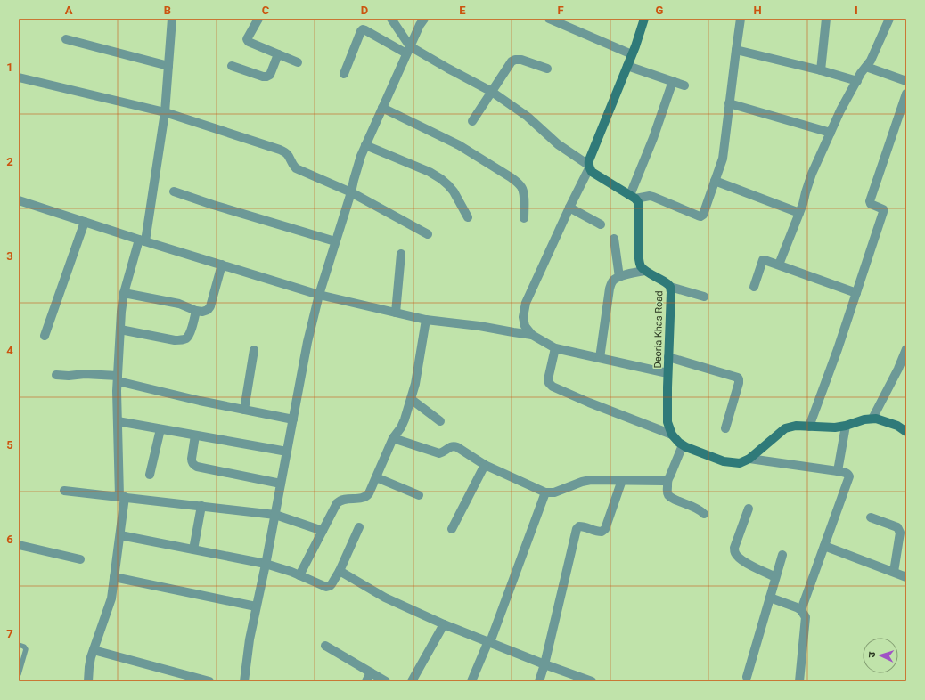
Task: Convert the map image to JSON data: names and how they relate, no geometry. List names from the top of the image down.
{
  "streets": {
    "street": ["Deoria Khas Road"]
  },
  "north": "left",
  "grid": {
    "columns": [
      "A",
      "B",
      "C",
      "D",
      "E",
      "F",
      "G",
      "H",
      "I"
    ],
    "rows": [
      "1",
      "2",
      "3",
      "4",
      "5",
      "6",
      "7"
    ]
  }
}
